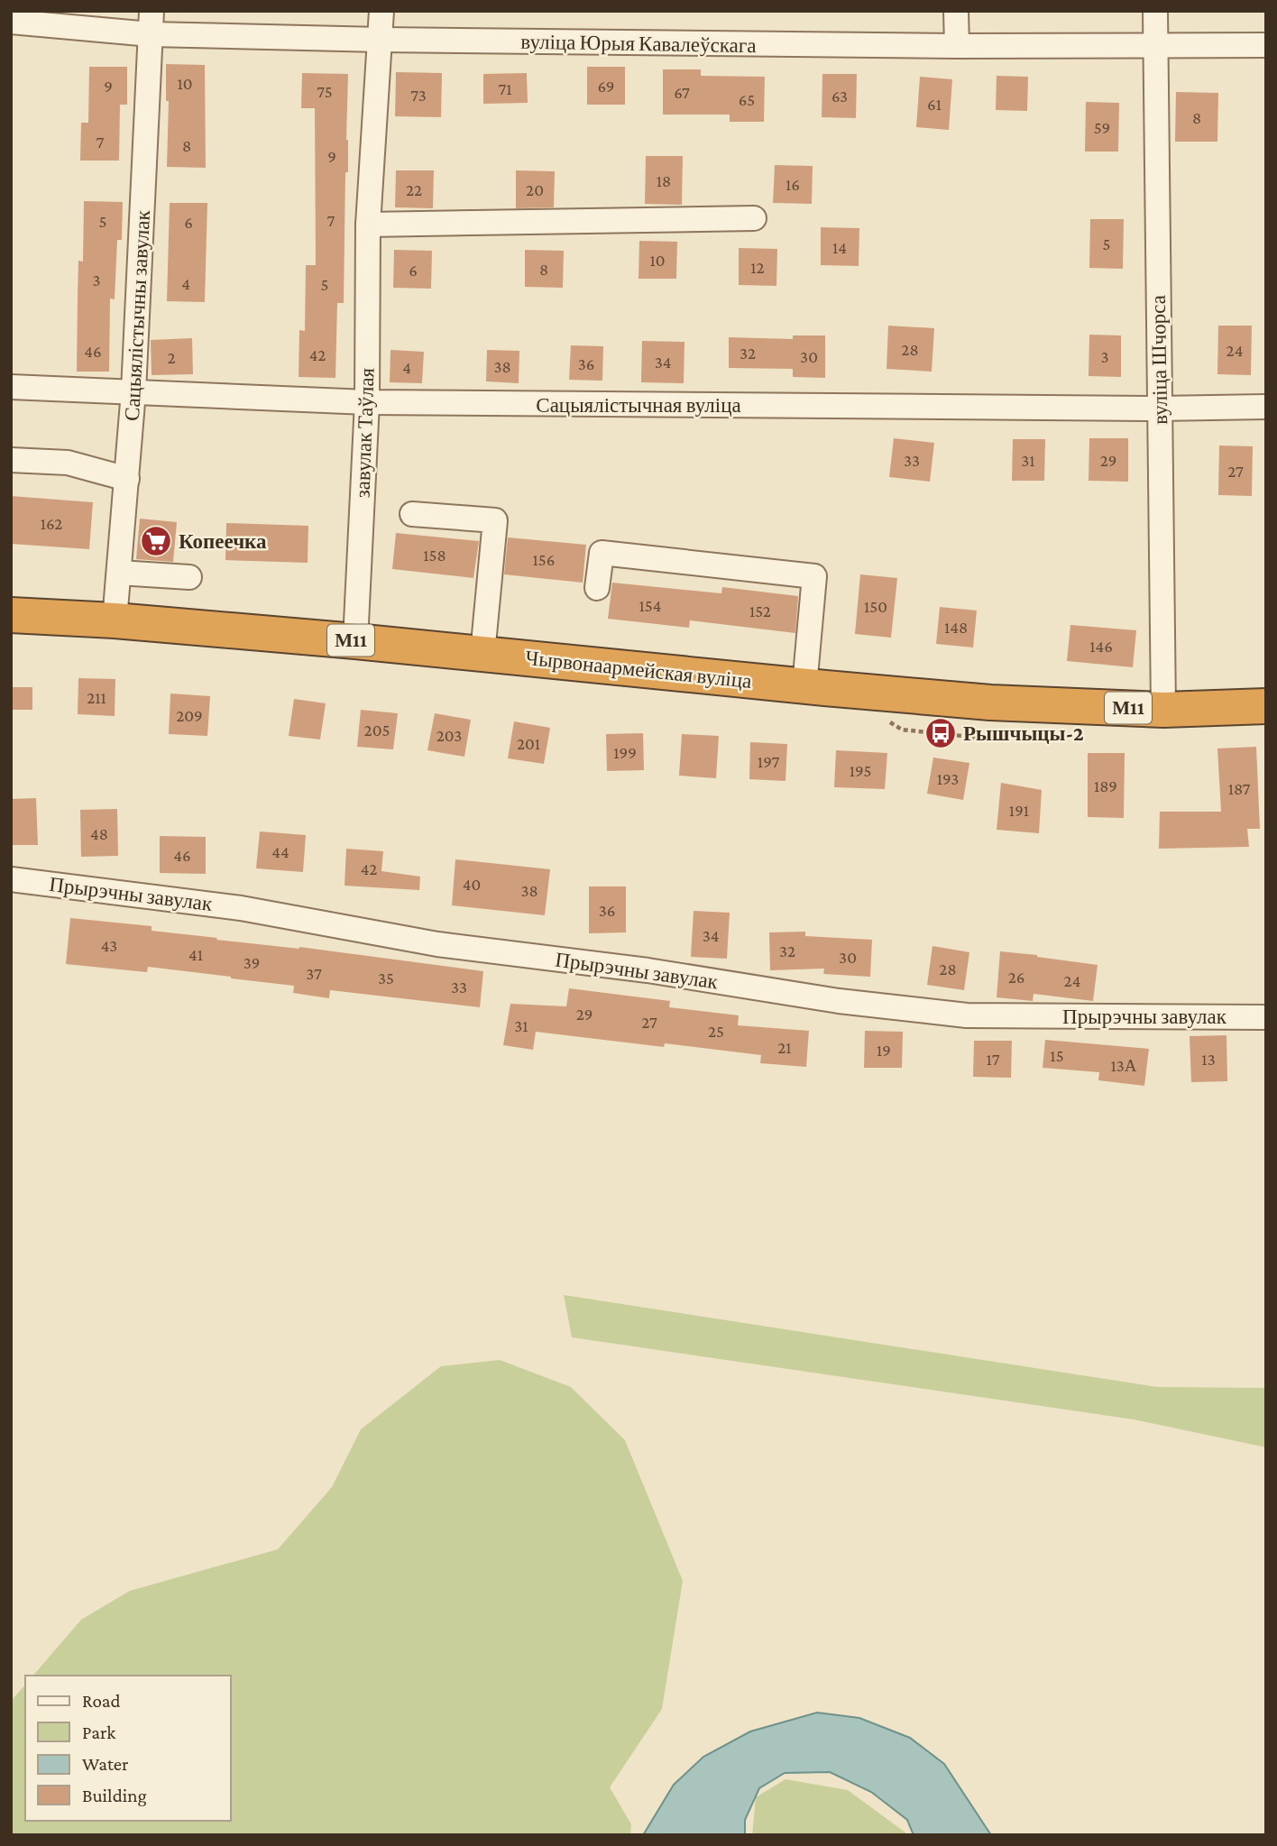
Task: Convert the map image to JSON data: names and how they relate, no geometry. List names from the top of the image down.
{
  "streets": {
    "highway": ["М11", "Чырвонаармейская вуліца"],
    "street": [
      "вуліца Юрыя Кавалеўскага",
      "Сацыялістычны завулак",
      "вуліца Шчорса",
      "Сацыялістычная вуліца",
      "завулак Таўлая",
      "Прырэчны завулак"
    ]
  },
  "crossings": [
    ["вуліца Юрыя Кавалеўскага", "Сацыялістычны завулак"],
    ["вуліца Юрыя Кавалеўскага", "вуліца Шчорса"],
    ["вуліца Юрыя Кавалеўскага", "завулак Таўлая"],
    ["Сацыялістычны завулак", "Сацыялістычная вуліца"],
    ["Сацыялістычны завулак", "Чырвонаармейская вуліца"],
    ["вуліца Шчорса", "Сацыялістычная вуліца"],
    ["вуліца Шчорса", "Чырвонаармейская вуліца"],
    ["Сацыялістычная вуліца", "завулак Таўлая"],
    ["завулак Таўлая", "Чырвонаармейская вуліца"]
  ],
  "places": {
    "supermarket": ["Копеечка"],
    "bus stop": ["Рышчыцы-2"]
  },
  "house_numbers": [
    "10",
    "9",
    "69",
    "71",
    "75",
    "67",
    "73",
    "63",
    "65",
    "61",
    "8",
    "59",
    "7",
    "8",
    "9",
    "18",
    "16",
    "22",
    "20",
    "7",
    "5",
    "6",
    "5",
    "14",
    "10",
    "12",
    "8",
    "6",
    "3",
    "4",
    "5",
    "28",
    "24",
    "46",
    "32",
    "42",
    "30",
    "3",
    "2",
    "34",
    "36",
    "38",
    "4",
    "33",
    "31",
    "29",
    "27",
    "162",
    "158",
    "156",
    "154",
    "150",
    "152",
    "148",
    "146",
    "211",
    "209",
    "205",
    "203",
    "201",
    "199",
    "197",
    "195",
    "193",
    "189",
    "187",
    "191",
    "48",
    "44",
    "46",
    "42",
    "40",
    "38",
    "36",
    "34",
    "43",
    "32",
    "41",
    "30",
    "39",
    "28",
    "37",
    "26",
    "35",
    "24",
    "33",
    "29",
    "27",
    "31",
    "25",
    "21",
    "19",
    "15",
    "17",
    "13",
    "13А"
  ],
  "legend": [
    "Road",
    "Park",
    "Water",
    "Building"
  ]
}
